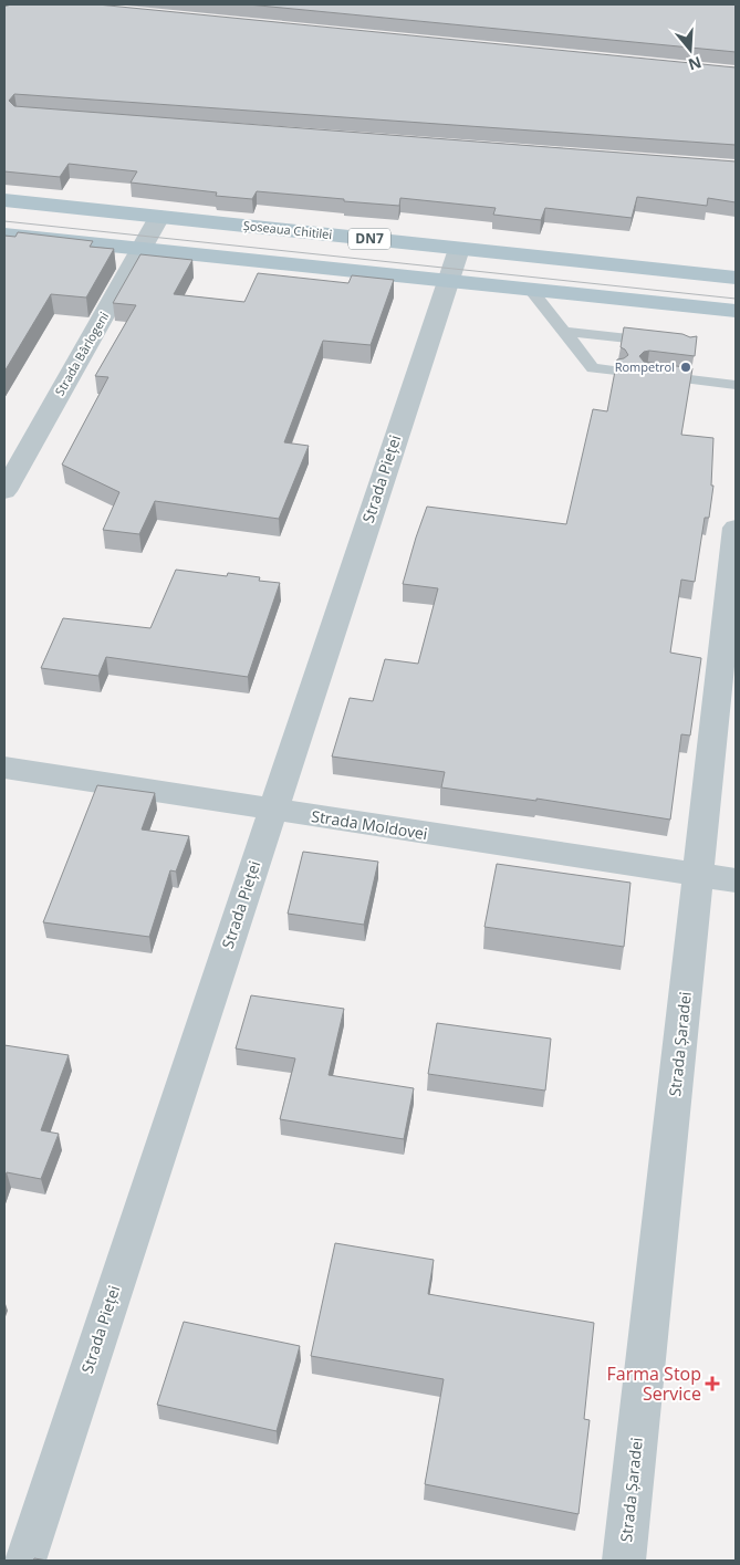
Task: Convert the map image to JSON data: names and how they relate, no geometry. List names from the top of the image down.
{
  "streets": {
    "main road": ["Șoseaua Chitilei", "DN7"],
    "street": [
      "Strada Bârlogeni",
      "Strada Pieței",
      "Strada Moldovei",
      "Strada Șaradei"
    ]
  },
  "crossings": [
    ["Șoseaua Chitilei", "Strada Bârlogeni"],
    ["Șoseaua Chitilei", "Strada Pieței"],
    ["DN7", "Strada Bârlogeni"],
    ["DN7", "Strada Pieței"],
    ["Strada Pieței", "Strada Moldovei"],
    ["Strada Moldovei", "Strada Șaradei"]
  ],
  "places": {
    "other": ["Rompetrol"],
    "health": ["Farma Stop Service"]
  },
  "north": "bottom"
}
